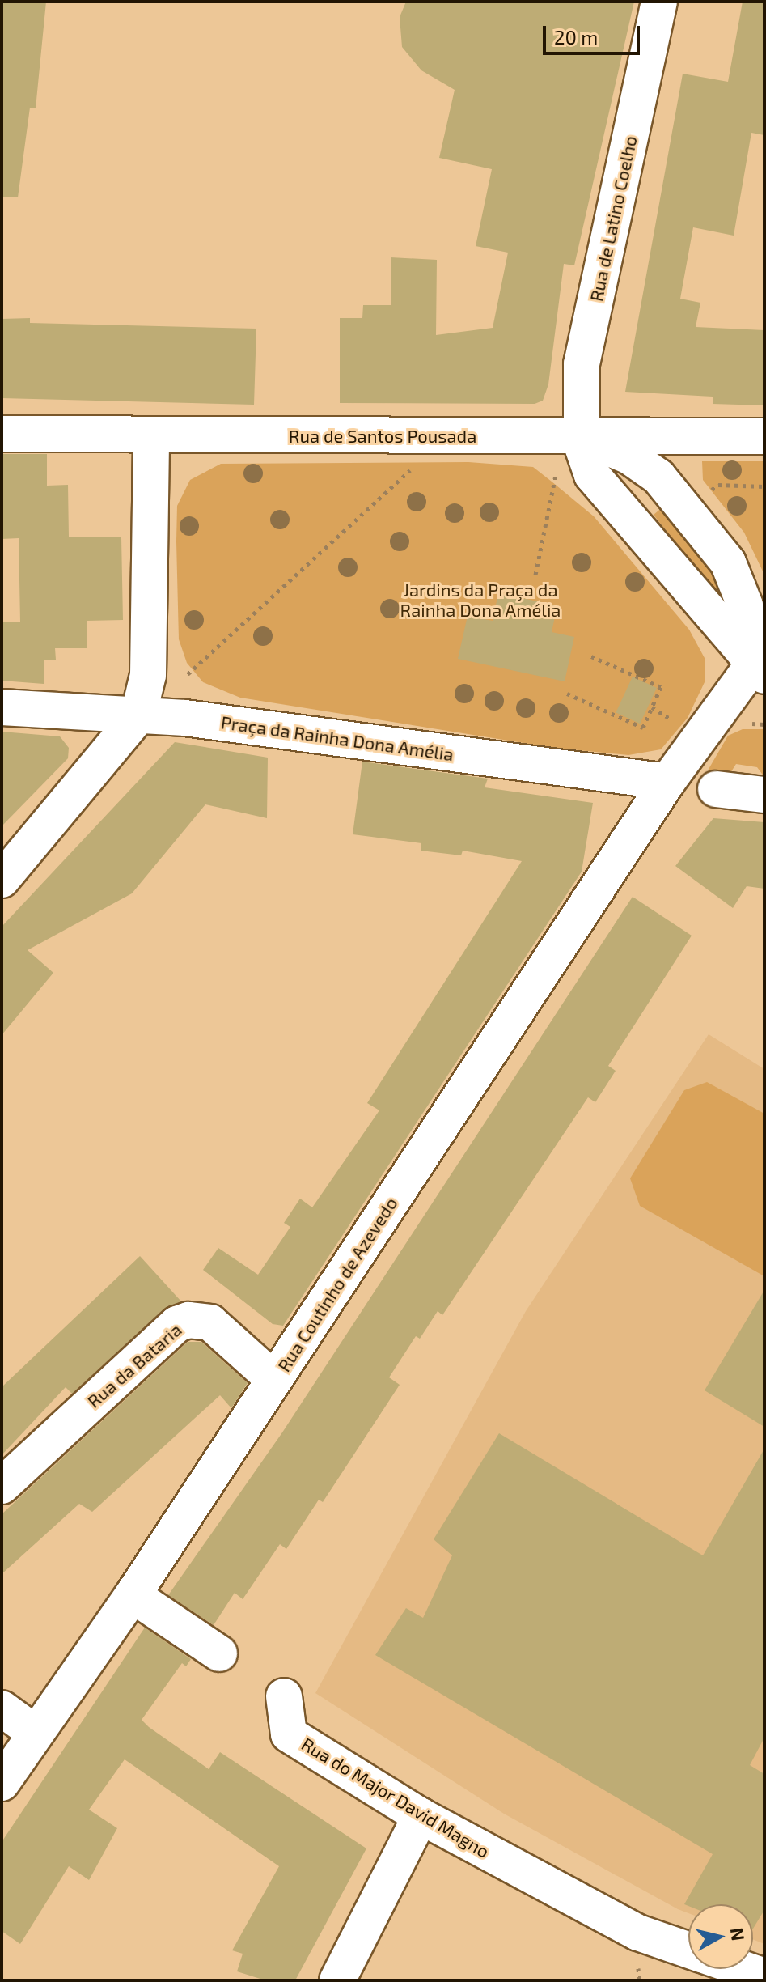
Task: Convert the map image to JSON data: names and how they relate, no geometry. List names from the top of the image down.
{
  "streets": {
    "street": [
      "Rua de Latino Coelho",
      "Rua de Santos Pousada",
      "Praça da Rainha Dona Amélia",
      "Rua Coutinho de Azevedo",
      "Rua da Bataria",
      "Rua do Major David Magno"
    ]
  },
  "crossings": [
    ["Rua de Latino Coelho", "Rua de Santos Pousada"],
    ["Praça da Rainha Dona Amélia", "Rua Coutinho de Azevedo"],
    ["Rua Coutinho de Azevedo", "Rua da Bataria"]
  ],
  "parks": ["Jardins da Praça da Rainha Dona Amélia"],
  "scale_bar": "20 m",
  "north": "right"
}
